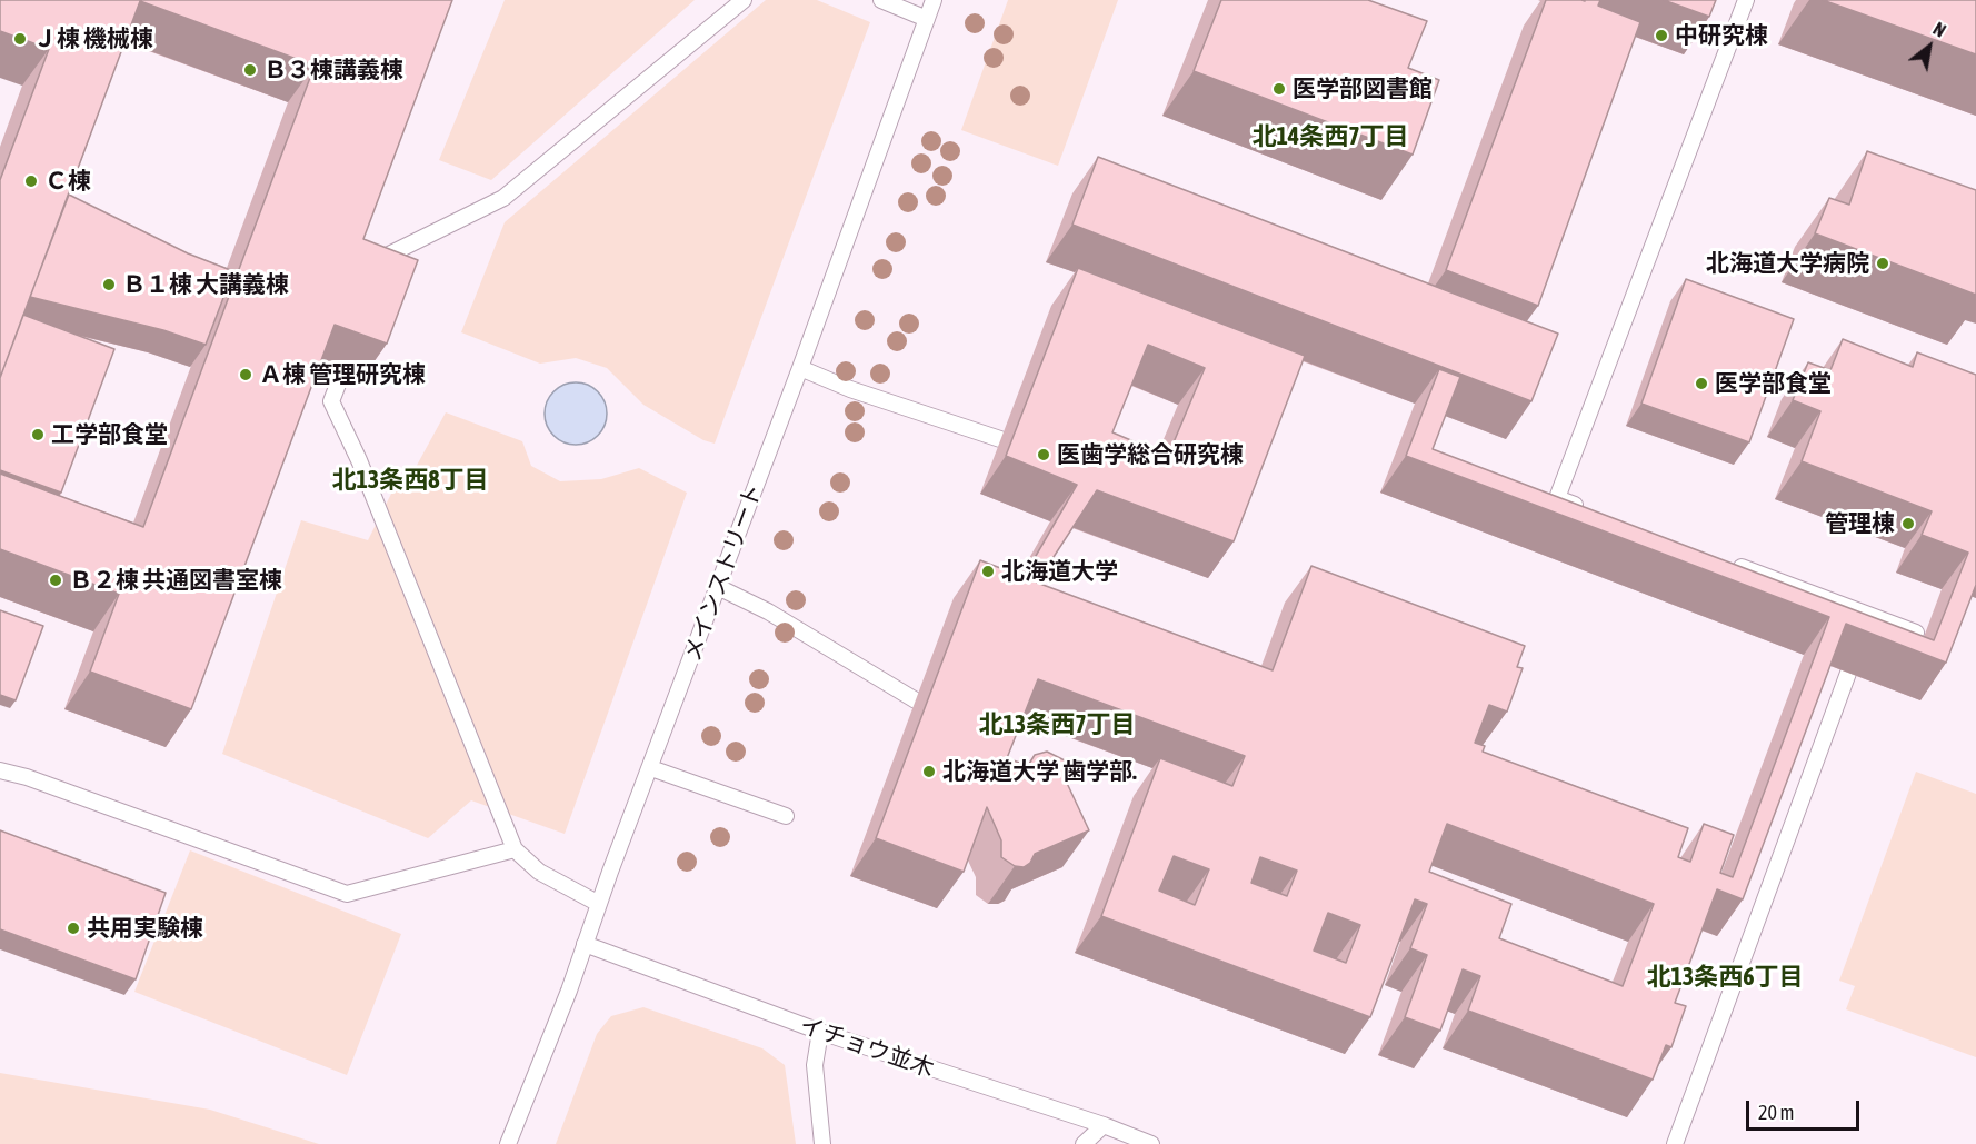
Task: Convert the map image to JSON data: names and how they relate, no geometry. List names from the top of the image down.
{
  "streets": {
    "lane": ["メインストリート", "イチョウ並木"]
  },
  "crossings": [
    ["メインストリート", "イチョウ並木"]
  ],
  "districts": [
    "北14条西7丁目",
    "北13条西8丁目",
    "北13条西7丁目",
    "北13条西6丁目"
  ],
  "places": [
    "中研究棟",
    "Ｊ棟 機械棟",
    "Ｂ３棟講義棟",
    "医学部図書館",
    "Ｃ棟",
    "北海道大学病院",
    "Ｂ１棟 大講義棟",
    "Ａ棟 管理研究棟",
    "医学部食堂",
    "工学部食堂",
    "医歯学総合研究棟",
    "管理棟",
    "北海道大学",
    "Ｂ２棟 共通図書室棟",
    "北海道大学 歯学部.",
    "共用実験棟"
  ],
  "scale_bar": "20 m",
  "north": "top right"
}
